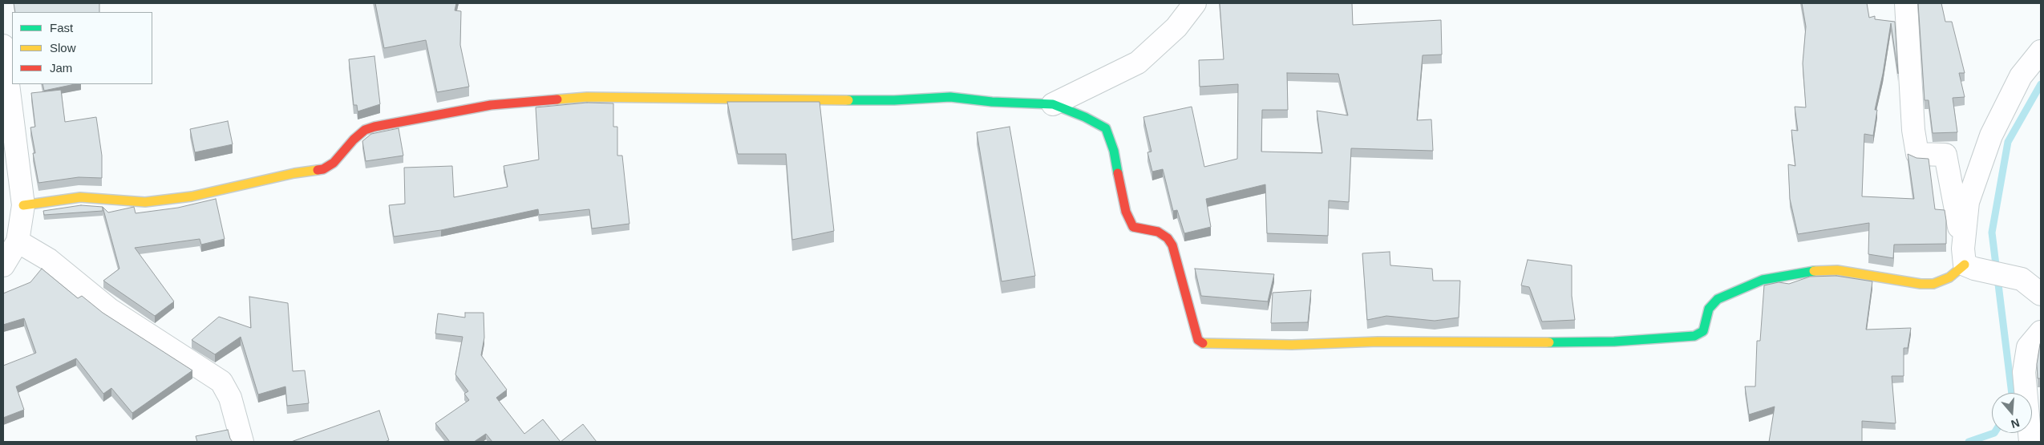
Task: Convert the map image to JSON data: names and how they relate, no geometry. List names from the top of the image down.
{
  "legend": ["Fast", "Slow", "Jam"],
  "north": "bottom"
}
